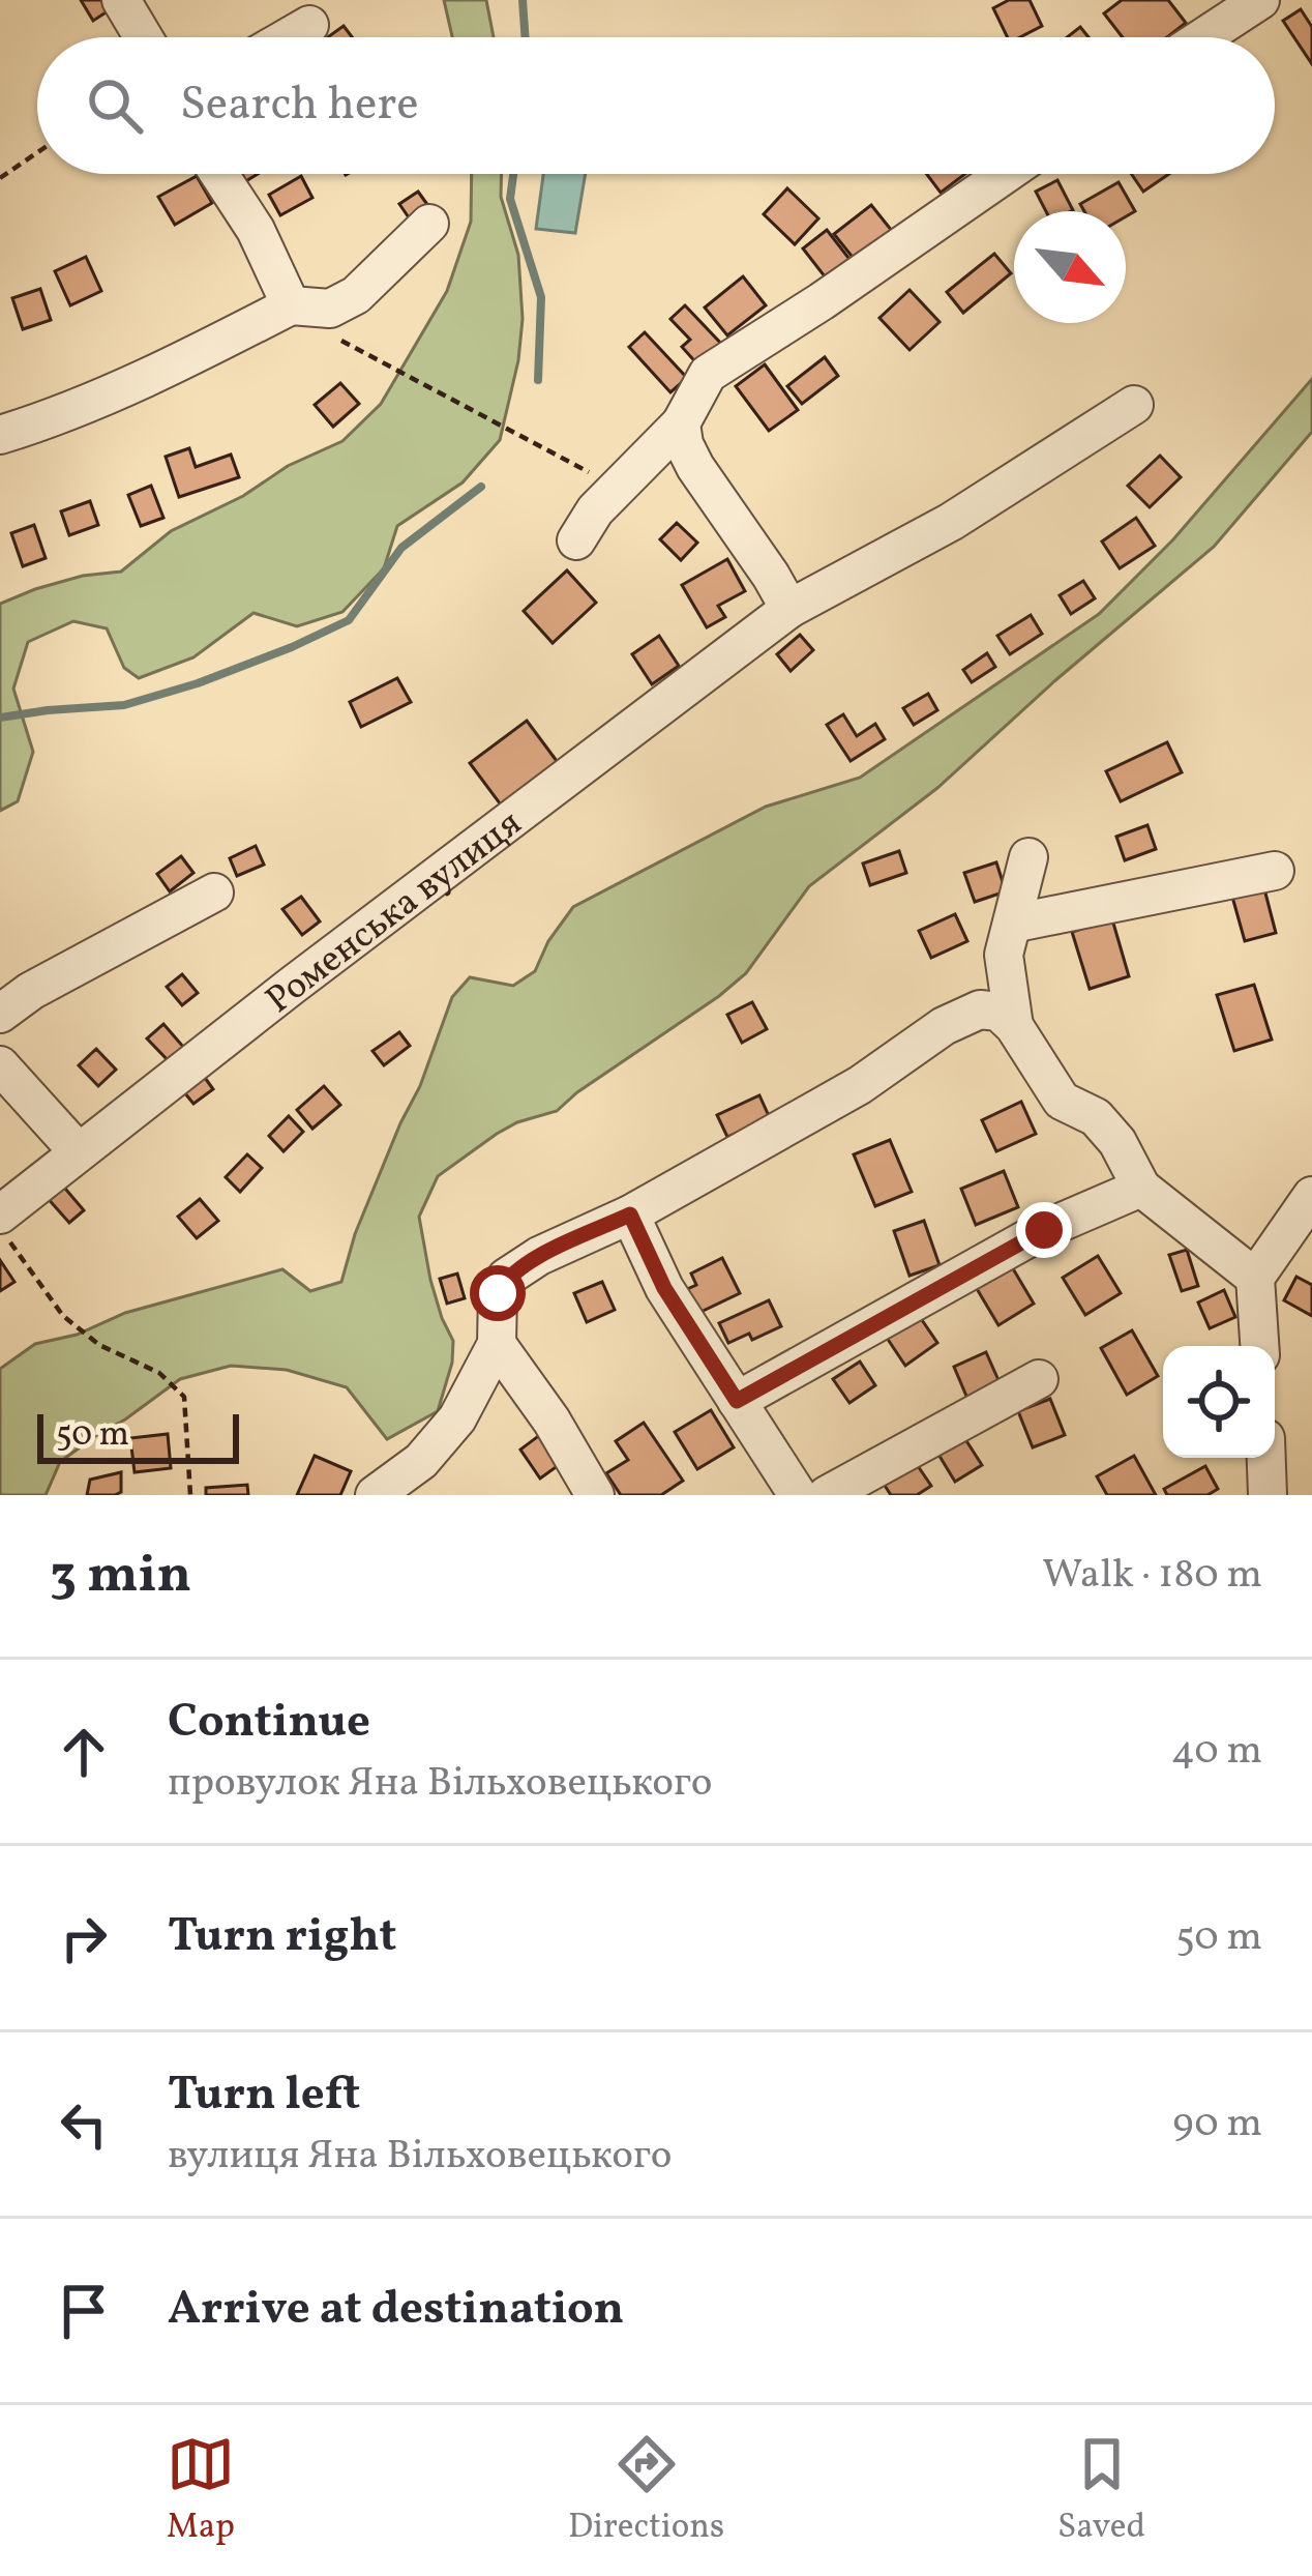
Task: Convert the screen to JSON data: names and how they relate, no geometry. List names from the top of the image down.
{
  "streets": {
    "street": ["Роменська вулиця"]
  },
  "scale_bar": "50 m",
  "north": "bottom right",
  "page": {
    "search": "Search here",
    "scale": "50 m",
    "heading": ["3 min", "Walk · 180 m"],
    "list": [
      ["Continue", "провулок Яна Вільховецького", "40 m"],
      ["Turn right", "50 m"],
      ["Turn left", "вулиця Яна Вільховецького", "90 m"],
      "Arrive at destination"
    ],
    "nav": ["Map", "Directions", "Saved"]
  }
}
